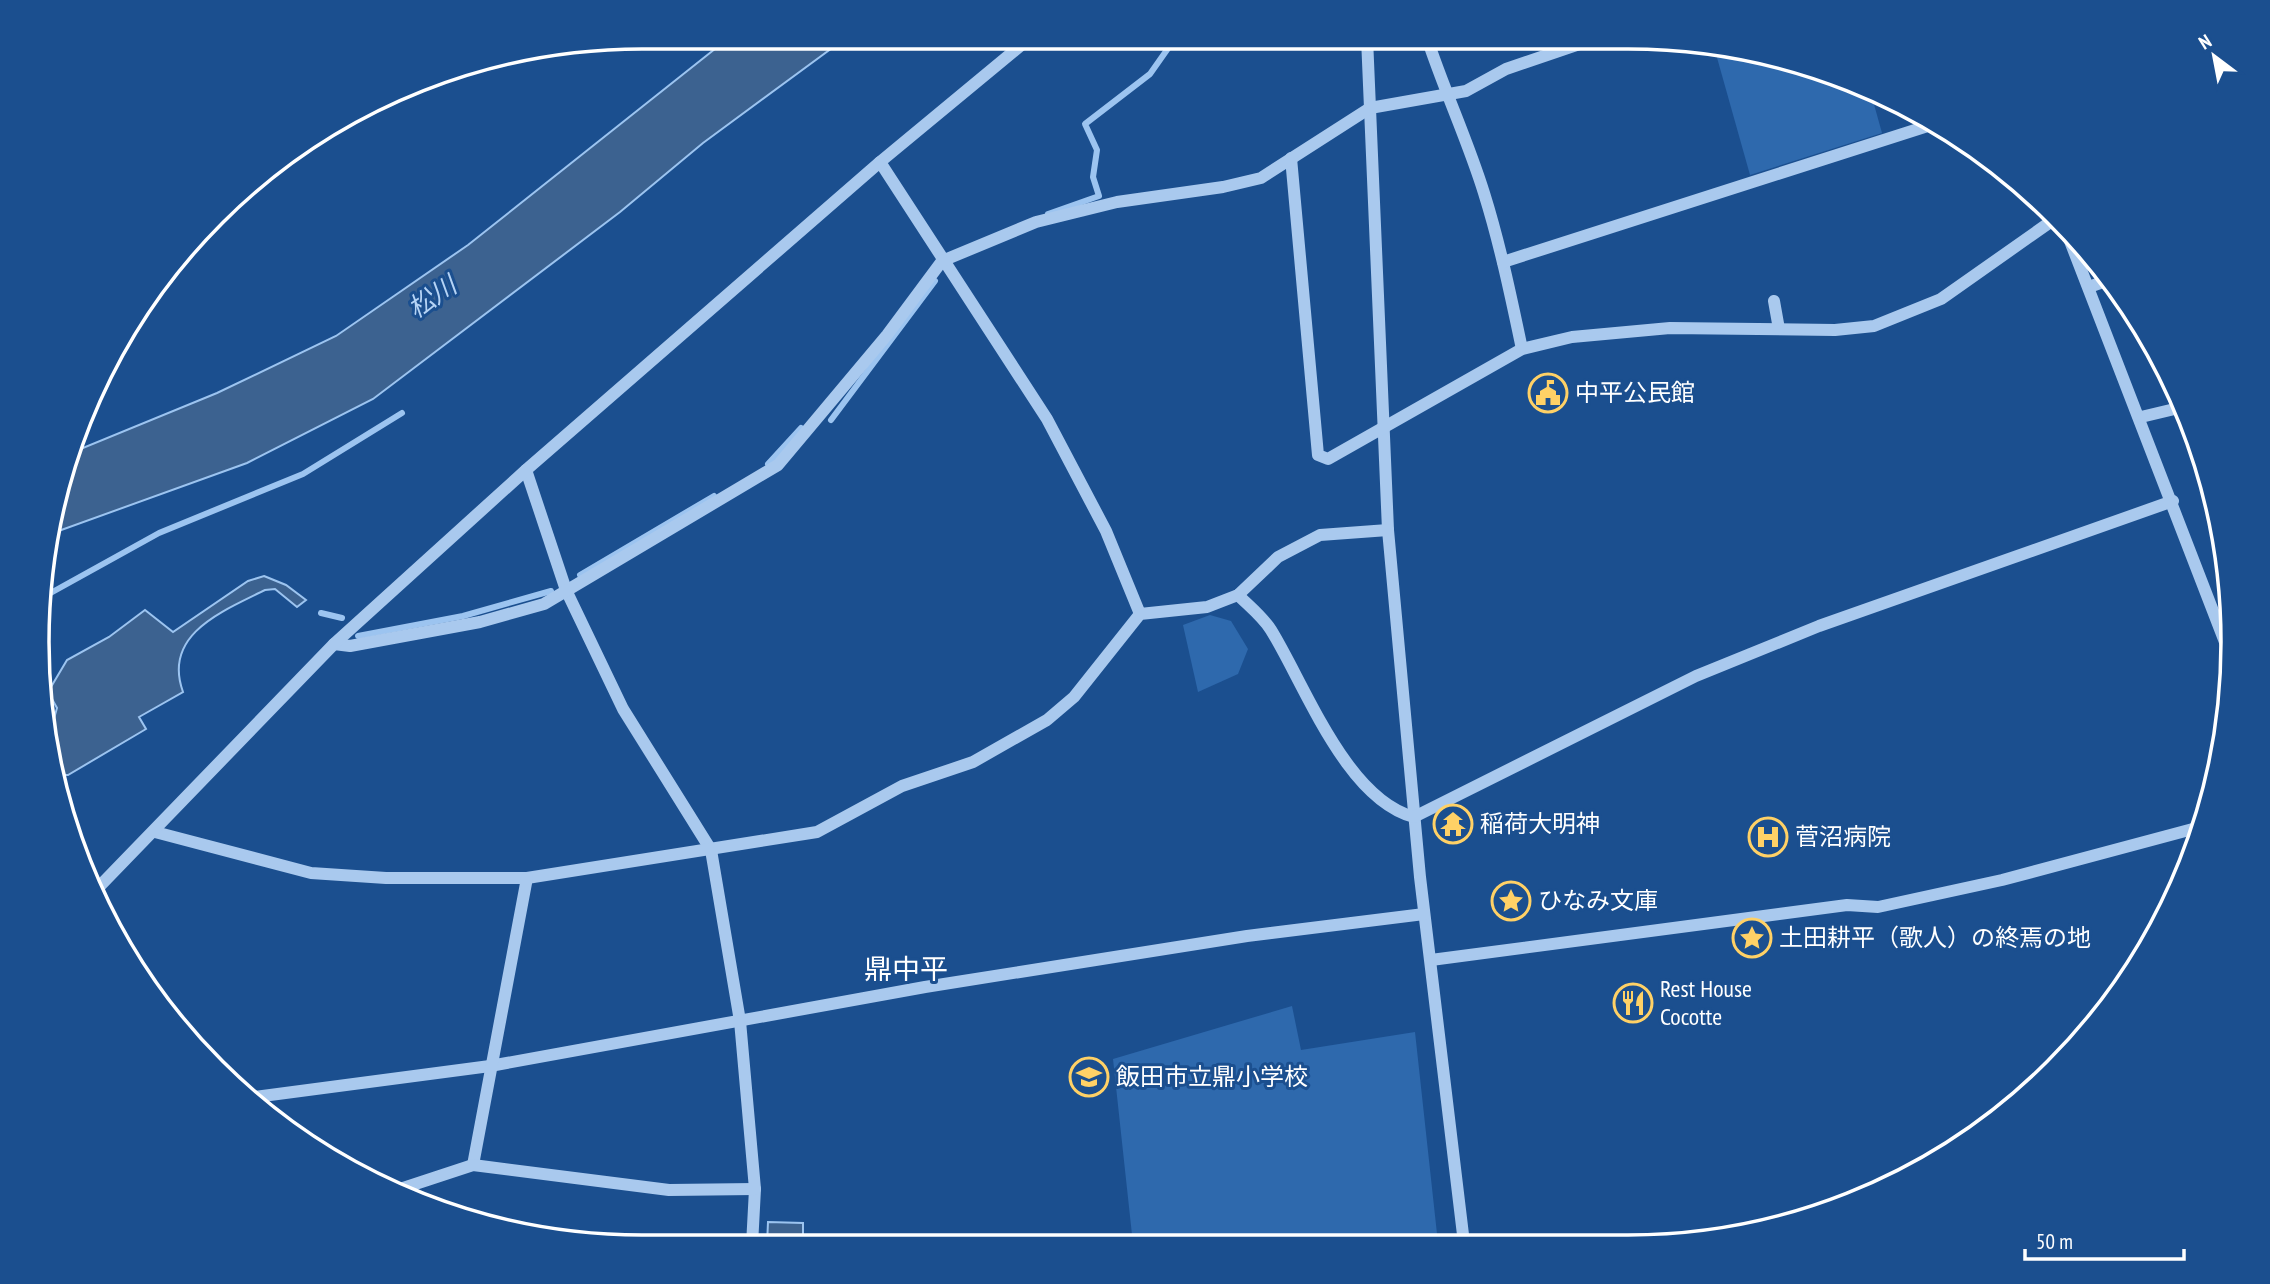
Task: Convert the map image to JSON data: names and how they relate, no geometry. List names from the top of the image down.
{
  "districts": ["鼎中平"],
  "water": ["松川"],
  "places": {
    "public building": ["中平公民館"],
    "temple": ["稲荷大明神"],
    "hospital": ["菅沼病院"],
    "place": ["ひなみ文庫", "土田耕平（歌人）の終焉の地"],
    "restaurant": ["Rest House Cocotte"],
    "school or university": ["飯田市立鼎小学校"]
  },
  "scale_bar": "50 m",
  "north": "top left"
}
